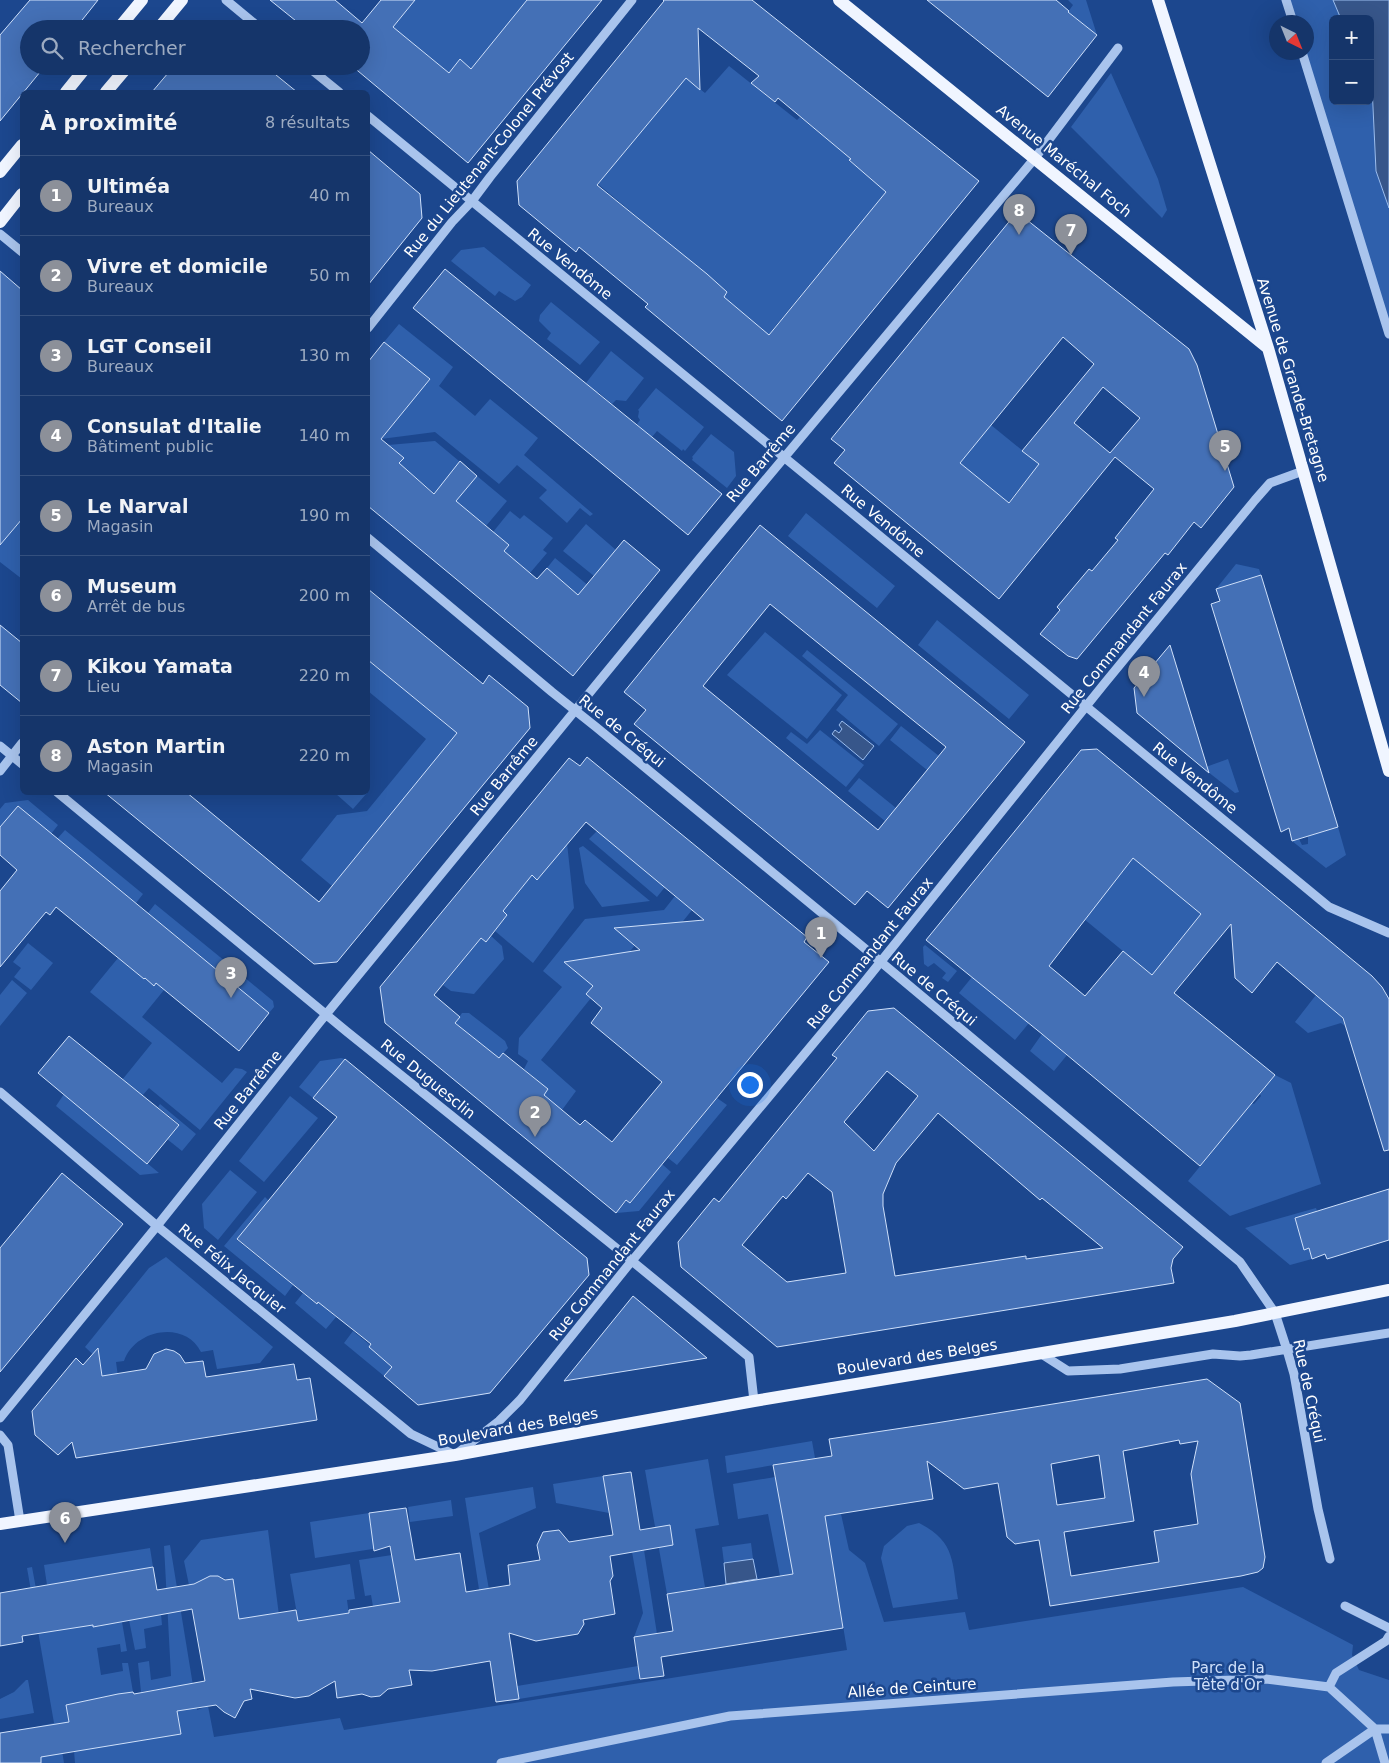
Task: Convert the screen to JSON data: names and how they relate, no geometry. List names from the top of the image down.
{
  "streets": {
    "main road": ["Avenue Maréchal Foch", "Avenue de Grande-Bretagne", "Boulevard des Belges"],
    "street": [
      "Rue du Lieutenant-Colonel Prévost",
      "Rue Vendôme",
      "Rue Barrême",
      "Rue Commandant Faurax",
      "Rue de Créqui",
      "Rue Duguesclin",
      "Rue Félix Jacquier",
      "Allée de Ceinture"
    ]
  },
  "crossings": [
    ["Rue du Lieutenant-Colonel Prévost", "Rue Vendôme"],
    ["Avenue Maréchal Foch", "Avenue de Grande-Bretagne"],
    ["Avenue Maréchal Foch", "Rue Barrême"],
    ["Rue Vendôme", "Rue Barrême"],
    ["Rue Vendôme", "Rue Commandant Faurax"],
    ["Avenue de Grande-Bretagne", "Rue Commandant Faurax"],
    ["Rue Barrême", "Rue de Créqui"],
    ["Rue Barrême", "Rue Duguesclin"],
    ["Rue Barrême", "Rue Félix Jacquier"],
    ["Rue Commandant Faurax", "Rue de Créqui"],
    ["Rue Commandant Faurax", "Rue Duguesclin"],
    ["Rue Commandant Faurax", "Rue Félix Jacquier"],
    ["Rue Commandant Faurax", "Boulevard des Belges"],
    ["Rue de Créqui", "Boulevard des Belges"],
    ["Rue Duguesclin", "Boulevard des Belges"],
    ["Rue Félix Jacquier", "Boulevard des Belges"]
  ],
  "parks": ["Parc de la Tête d'Or"],
  "north": "bottom right",
  "page": {
    "map_buttons": ["+", "−"],
    "search": "Rechercher",
    "heading": ["À proximité", "8 résultats"],
    "list": [
      {
        "mark": "1",
        "name": "Ultiméa",
        "note": "Bureaux",
        "value": "40 m"
      },
      {
        "mark": "2",
        "name": "Vivre et domicile",
        "note": "Bureaux",
        "value": "50 m"
      },
      {
        "mark": "3",
        "name": "LGT Conseil",
        "note": "Bureaux",
        "value": "130 m"
      },
      {
        "mark": "4",
        "name": "Consulat d'Italie",
        "note": "Bâtiment public",
        "value": "140 m"
      },
      {
        "mark": "5",
        "name": "Le Narval",
        "note": "Magasin",
        "value": "190 m"
      },
      {
        "mark": "6",
        "name": "Museum",
        "note": "Arrêt de bus",
        "value": "200 m"
      },
      {
        "mark": "7",
        "name": "Kikou Yamata",
        "note": "Lieu",
        "value": "220 m"
      },
      {
        "mark": "8",
        "name": "Aston Martin",
        "note": "Magasin",
        "value": "220 m"
      }
    ],
    "pins": [
      "8",
      "7",
      "5",
      "4",
      "1",
      "3",
      "2",
      "6"
    ]
  }
}
